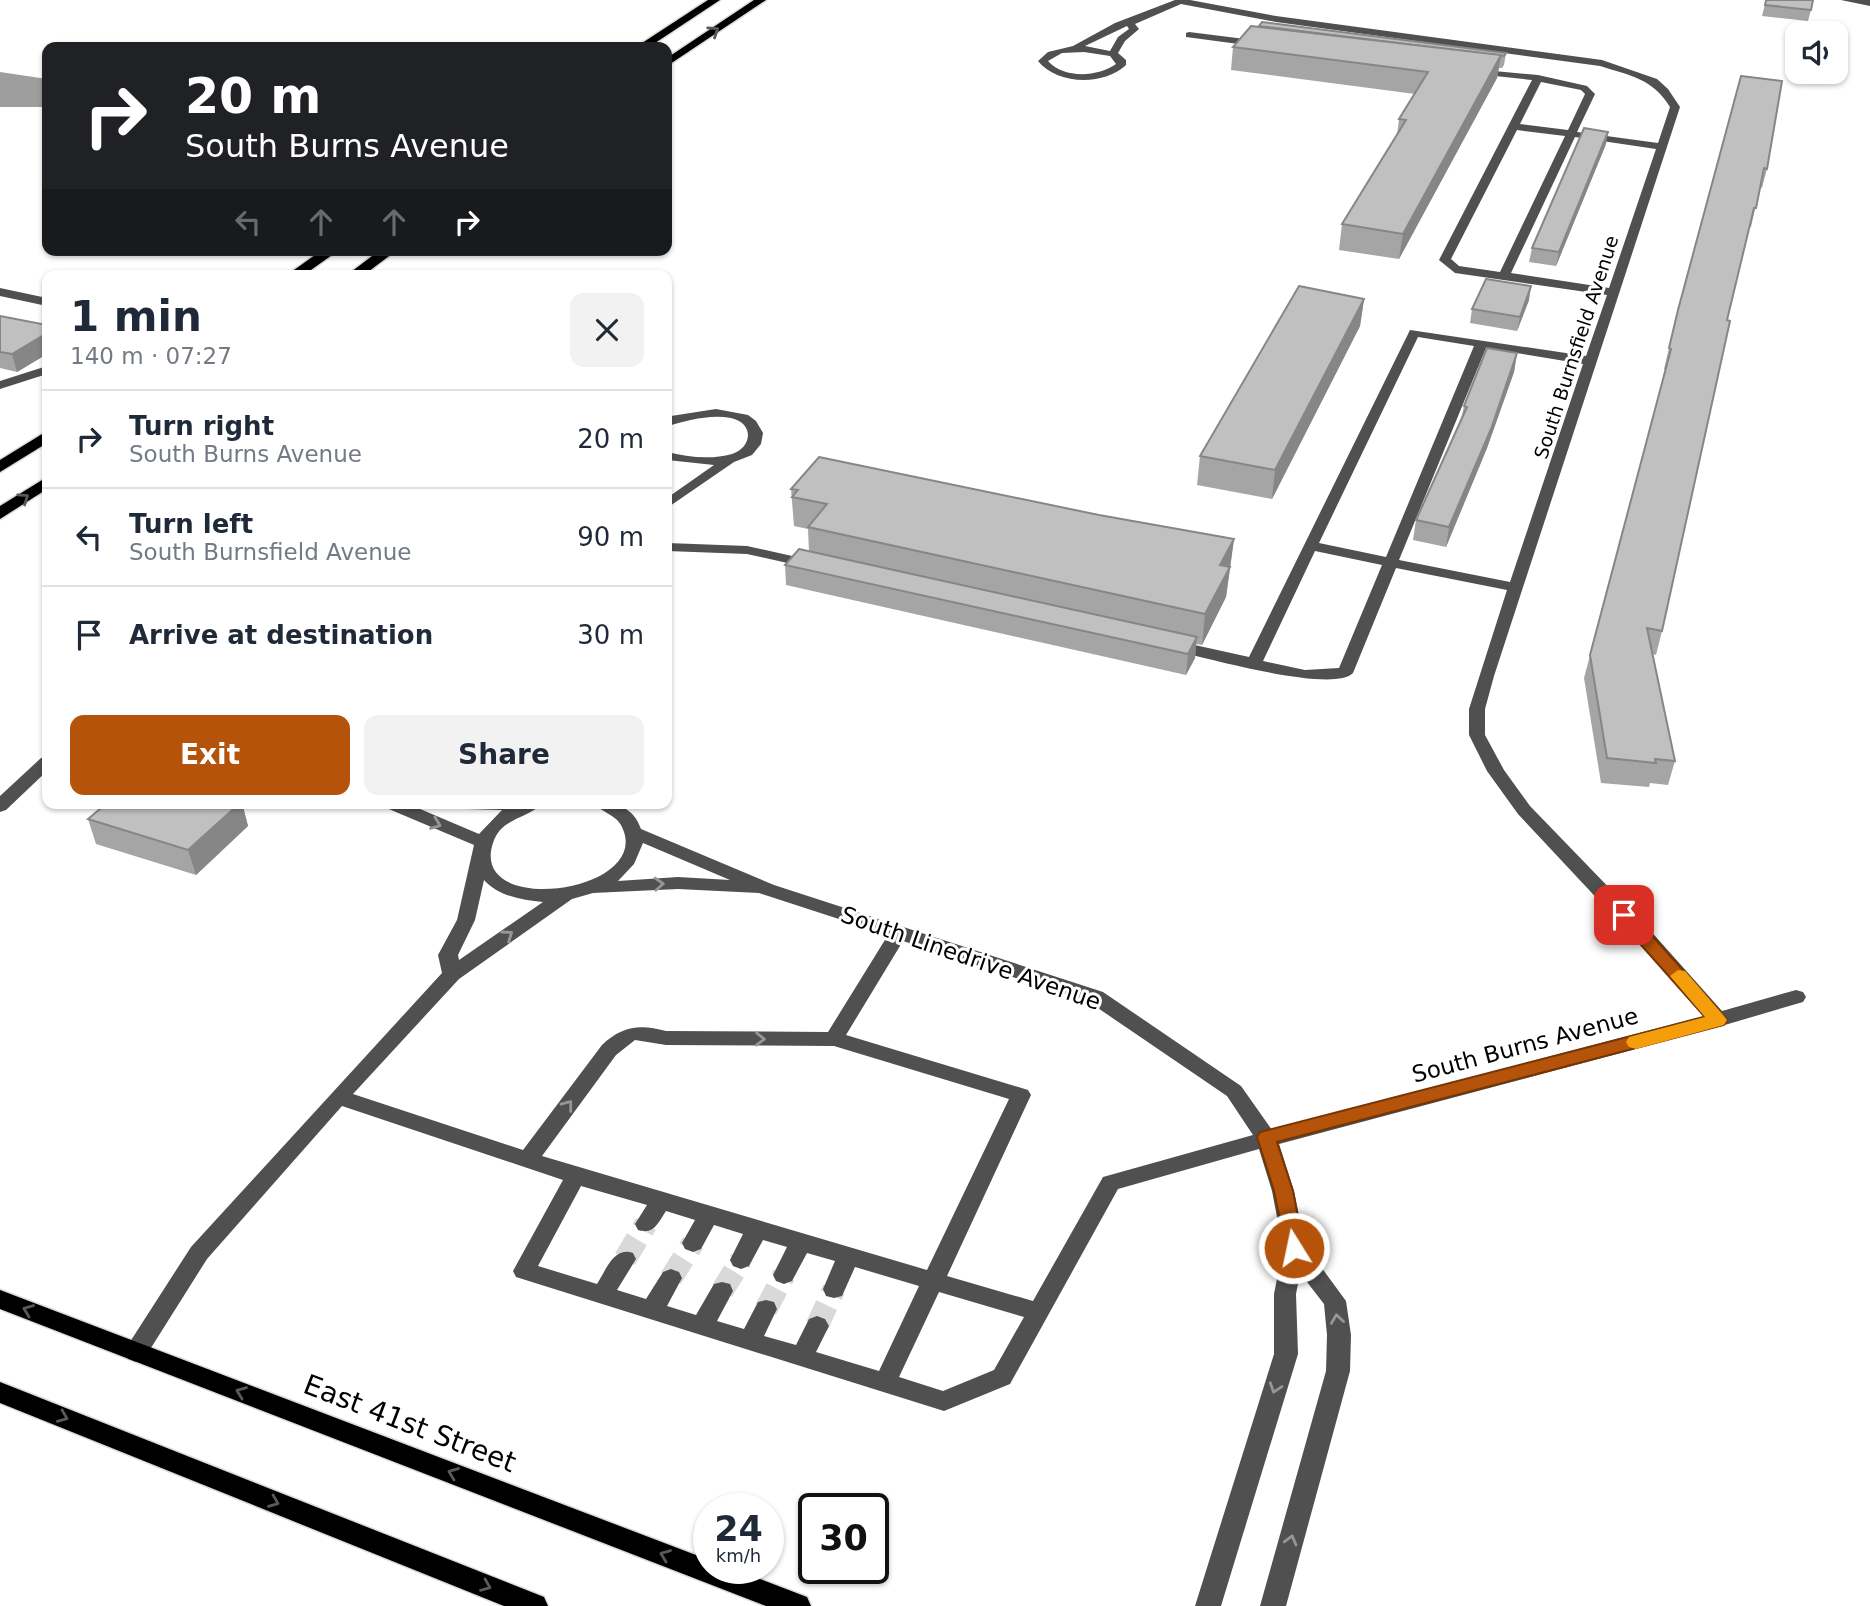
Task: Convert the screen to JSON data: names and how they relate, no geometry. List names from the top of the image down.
{
  "streets": {
    "main road": ["East 41st Street"],
    "street": ["South Burnsfield Avenue", "South Linedrive Avenue", "South Burns Avenue"]
  },
  "crossings": [
    ["South Burnsfield Avenue", "South Burns Avenue"],
    ["South Linedrive Avenue", "South Burns Avenue"]
  ],
  "page": {
    "turn": ["20 m", "South Burns Avenue"],
    "heading": ["1 min", "140 m · 07:27"],
    "list": [
      {
        "name": "Turn right",
        "note": "South Burns Avenue",
        "value": "20 m"
      },
      {
        "name": "Turn left",
        "note": "South Burnsfield Avenue",
        "value": "90 m"
      },
      {
        "name": "Arrive at destination",
        "value": "30 m"
      }
    ],
    "buttons": ["Exit", "Share"],
    "speed": "24 km/h",
    "limit": "30"
  }
}
